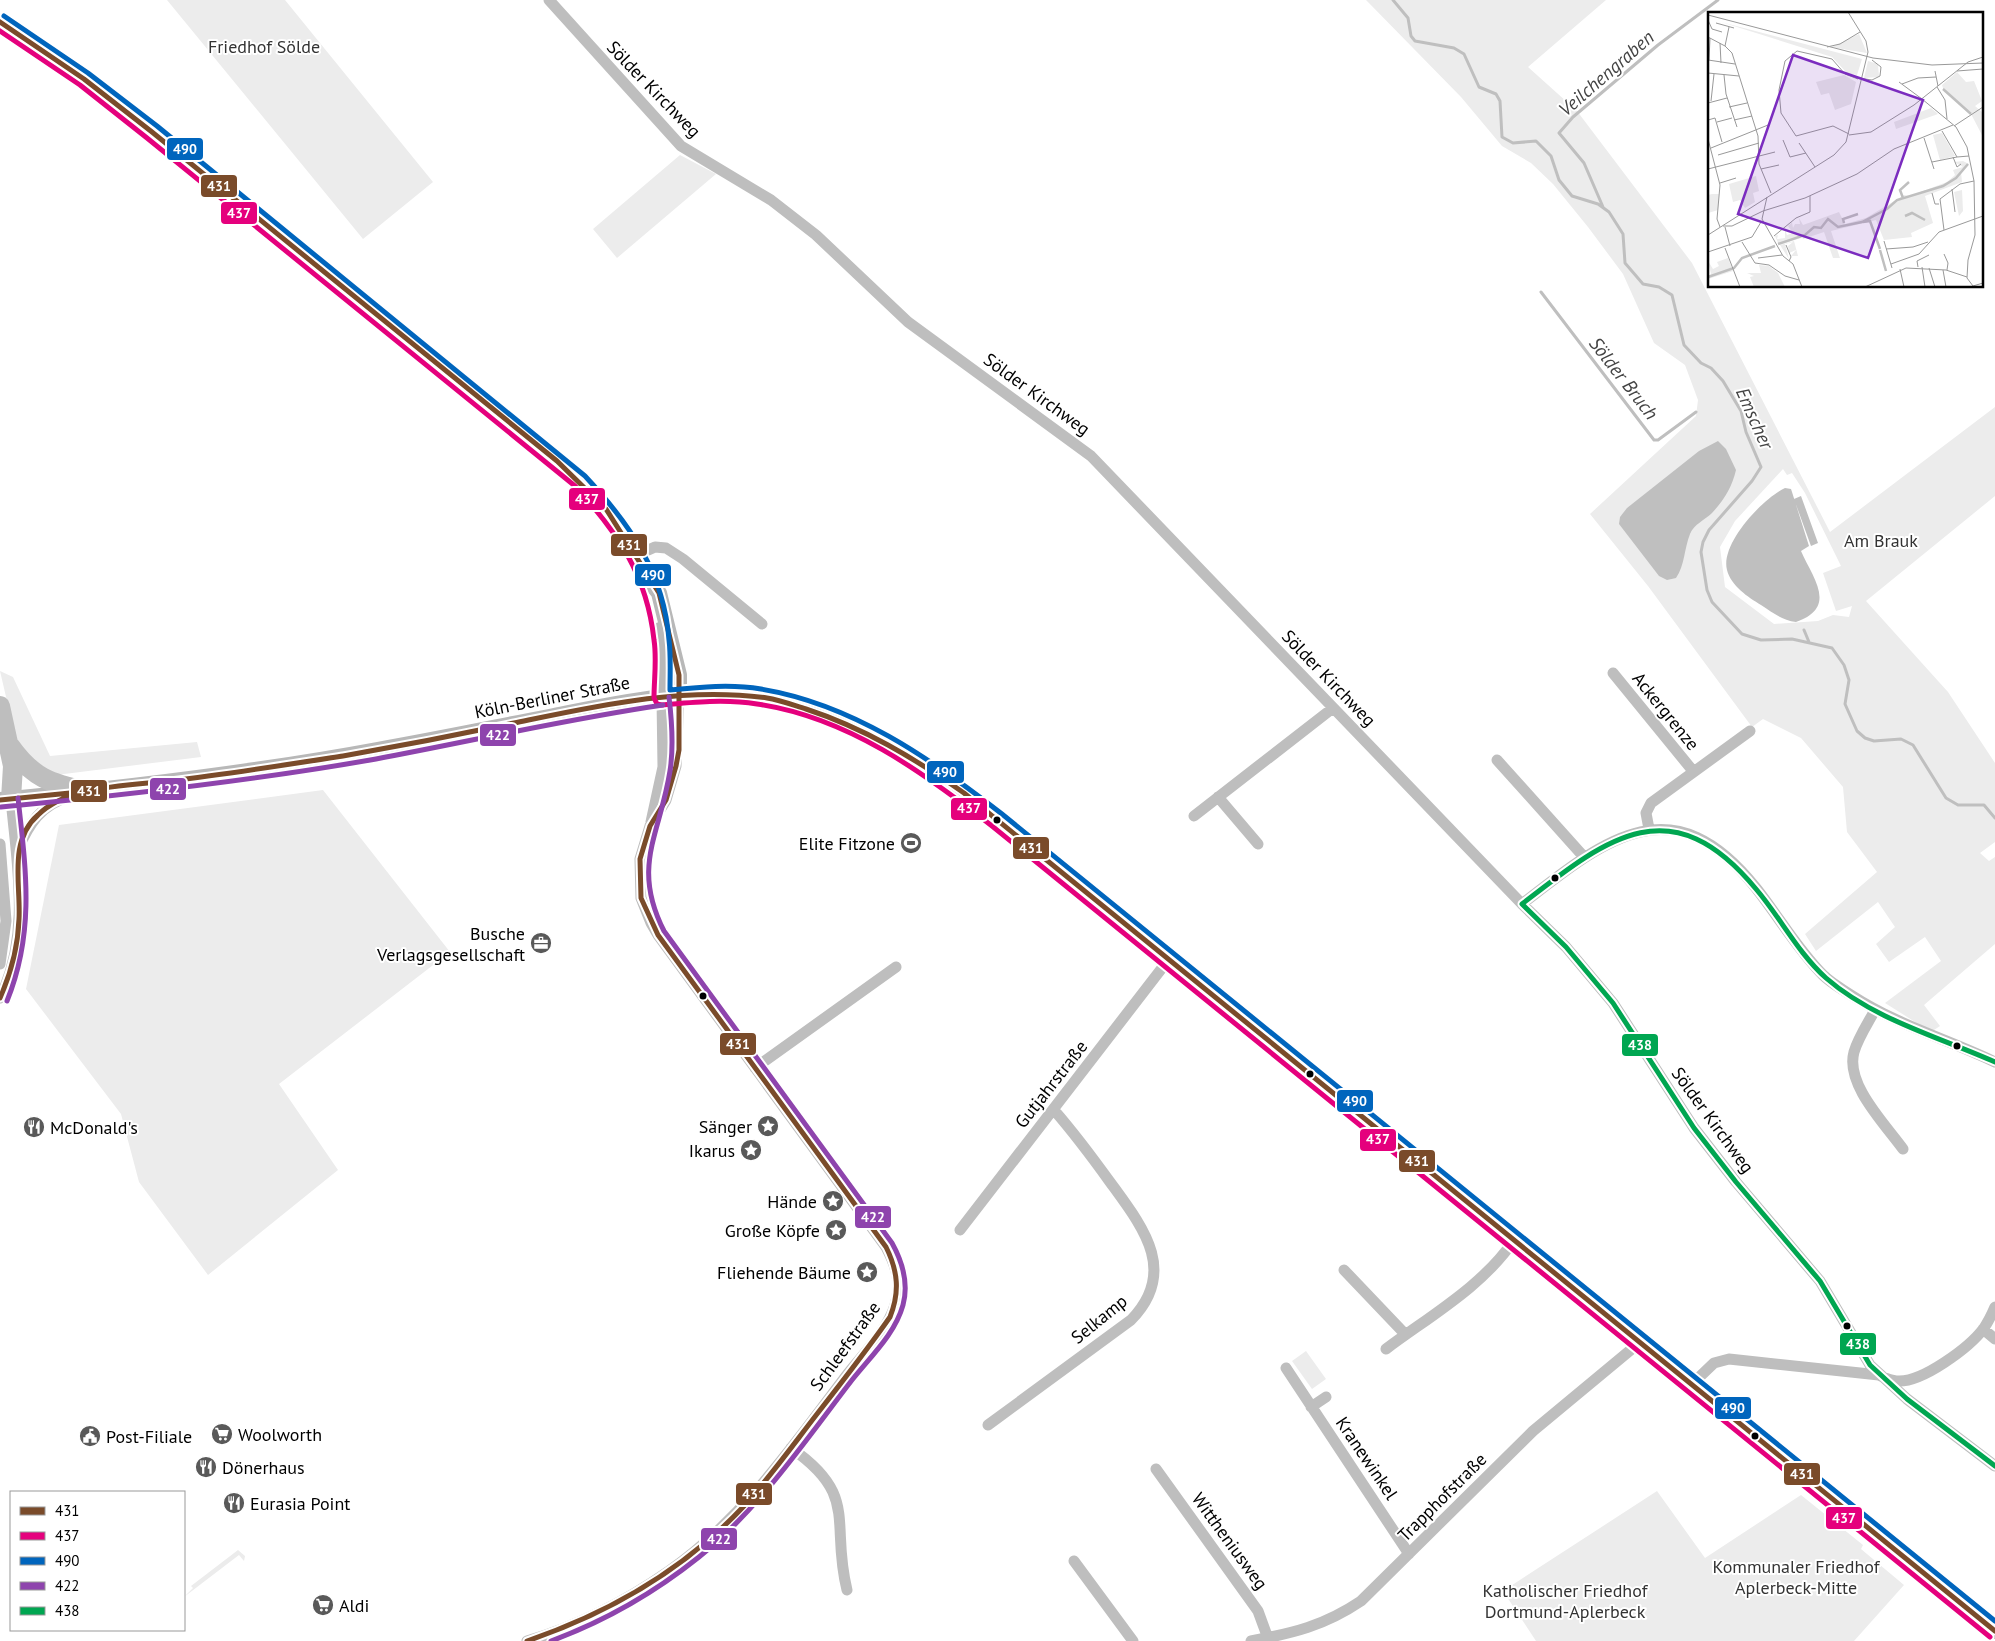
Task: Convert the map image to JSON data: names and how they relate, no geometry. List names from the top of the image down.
{
  "streets": {
    "main road": ["Köln-Berliner Straße"],
    "street": [
      "Sölder Kirchweg",
      "Ackergrenze",
      "Gutjahrstraße",
      "Selkamp",
      "Schleefstraße",
      "Kranewinkel",
      "Trapphofstraße",
      "Wittheniusweg"
    ]
  },
  "crossings": [
    ["Köln-Berliner Straße", "Gutjahrstraße"],
    ["Köln-Berliner Straße", "Schleefstraße"],
    ["Köln-Berliner Straße", "Trapphofstraße"],
    ["Gutjahrstraße", "Selkamp"],
    ["Kranewinkel", "Trapphofstraße"],
    ["Trapphofstraße", "Wittheniusweg"]
  ],
  "water": ["Veilchengraben", "Sölder Bruch", "Emscher"],
  "parks": [
    "Friedhof Sölde",
    "Am Brauk",
    "Kommunaler Friedhof Aplerbeck-Mitte",
    "Katholischer Friedhof Dortmund-Aplerbeck"
  ],
  "places": {
    "sports": ["Elite Fitzone"],
    "office": ["Busche Verlagsgesellschaft"],
    "place": [
      "Sänger",
      "Ikarus",
      "Hände",
      "Große Köpfe",
      "Fliehende Bäume"
    ],
    "restaurant": ["McDonald's", "Dönerhaus", "Eurasia Point"],
    "supermarket": ["Woolworth", "Aldi"],
    "public building": ["Post-Filiale"]
  },
  "lines": [
    "transit line 490",
    "transit line 431",
    "transit line 437",
    "transit line 422",
    "transit line 438"
  ],
  "legend": [
    "431",
    "437",
    "490",
    "422",
    "438"
  ]
}
